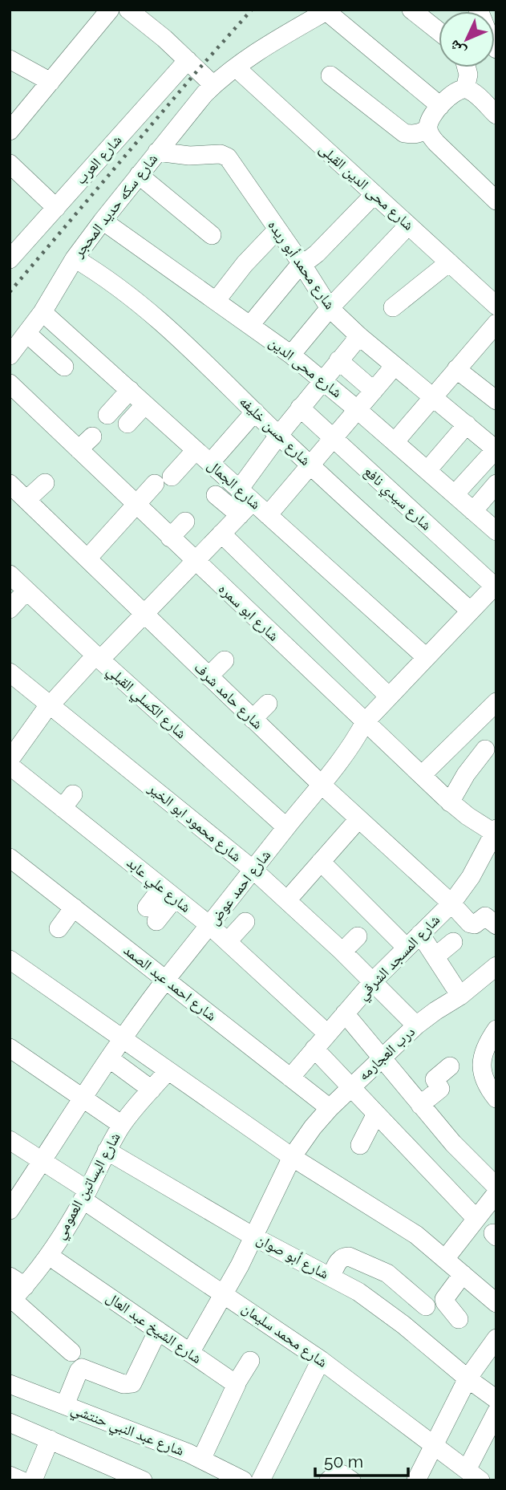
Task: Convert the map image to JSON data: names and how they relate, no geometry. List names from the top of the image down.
{
  "streets": {
    "street": [
      "شارع العرب",
      "شارع محى الدين القبلى",
      "شارع سكه حديد المحجر",
      "شارع محمد أبو ريده",
      "شارع محى الدين",
      "شارع حسن خليفه",
      "شارع الجمال",
      "شارع سيدي نافع",
      "شارع ابو سمره",
      "شارع حامد شرف",
      "شارع الكسلي القبلي",
      "شارع محمود ابو الخير",
      "شارع علي عابد",
      "شارع احمد عوض",
      "شارع المسجد الشرقي",
      "شارع احمد عبد الصمد",
      "درب العجارمه",
      "شارع البساتين العمومي",
      "شارع أبو صوان",
      "شارع الشيخ عبد العال",
      "شارع محمد سليمان",
      "شارع عبد النبي حنتشي"
    ]
  },
  "crossings": [
    ["شارع محى الدين القبلى", "شارع سكه حديد المحجر"],
    ["شارع سكه حديد المحجر", "شارع محمد أبو ريده"],
    ["شارع سكه حديد المحجر", "شارع محى الدين"],
    ["شارع سكه حديد المحجر", "شارع حسن خليفه"],
    ["شارع سكه حديد المحجر", "شارع الجمال"],
    ["شارع حسن خليفه", "شارع احمد عوض"],
    ["شارع الجمال", "شارع احمد عوض"],
    ["شارع سيدي نافع", "شارع احمد عوض"],
    ["شارع ابو سمره", "شارع احمد عوض"],
    ["شارع ابو سمره", "شارع المسجد الشرقي"],
    ["شارع حامد شرف", "شارع احمد عوض"],
    ["شارع حامد شرف", "شارع المسجد الشرقي"],
    ["شارع الكسلي القبلي", "شارع احمد عوض"],
    ["شارع محمود ابو الخير", "شارع احمد عوض"],
    ["شارع محمود ابو الخير", "شارع المسجد الشرقي"],
    ["شارع محمود ابو الخير", "درب العجارمه"],
    ["شارع علي عابد", "شارع احمد عوض"],
    ["شارع علي عابد", "شارع المسجد الشرقي"],
    ["شارع احمد عوض", "شارع احمد عبد الصمد"],
    ["شارع احمد عوض", "شارع محمد سليمان"],
    ["شارع المسجد الشرقي", "شارع احمد عبد الصمد"],
    ["شارع احمد عبد الصمد", "درب العجارمه"],
    ["درب العجارمه", "شارع أبو صوان"],
    ["درب العجارمه", "شارع الشيخ عبد العال"],
    ["درب العجارمه", "شارع محمد سليمان"],
    ["شارع البساتين العمومي", "شارع أبو صوان"],
    ["شارع البساتين العمومي", "شارع الشيخ عبد العال"],
    ["شارع البساتين العمومي", "شارع محمد سليمان"]
  ],
  "scale_bar": "50 m",
  "north": "bottom left"
}
